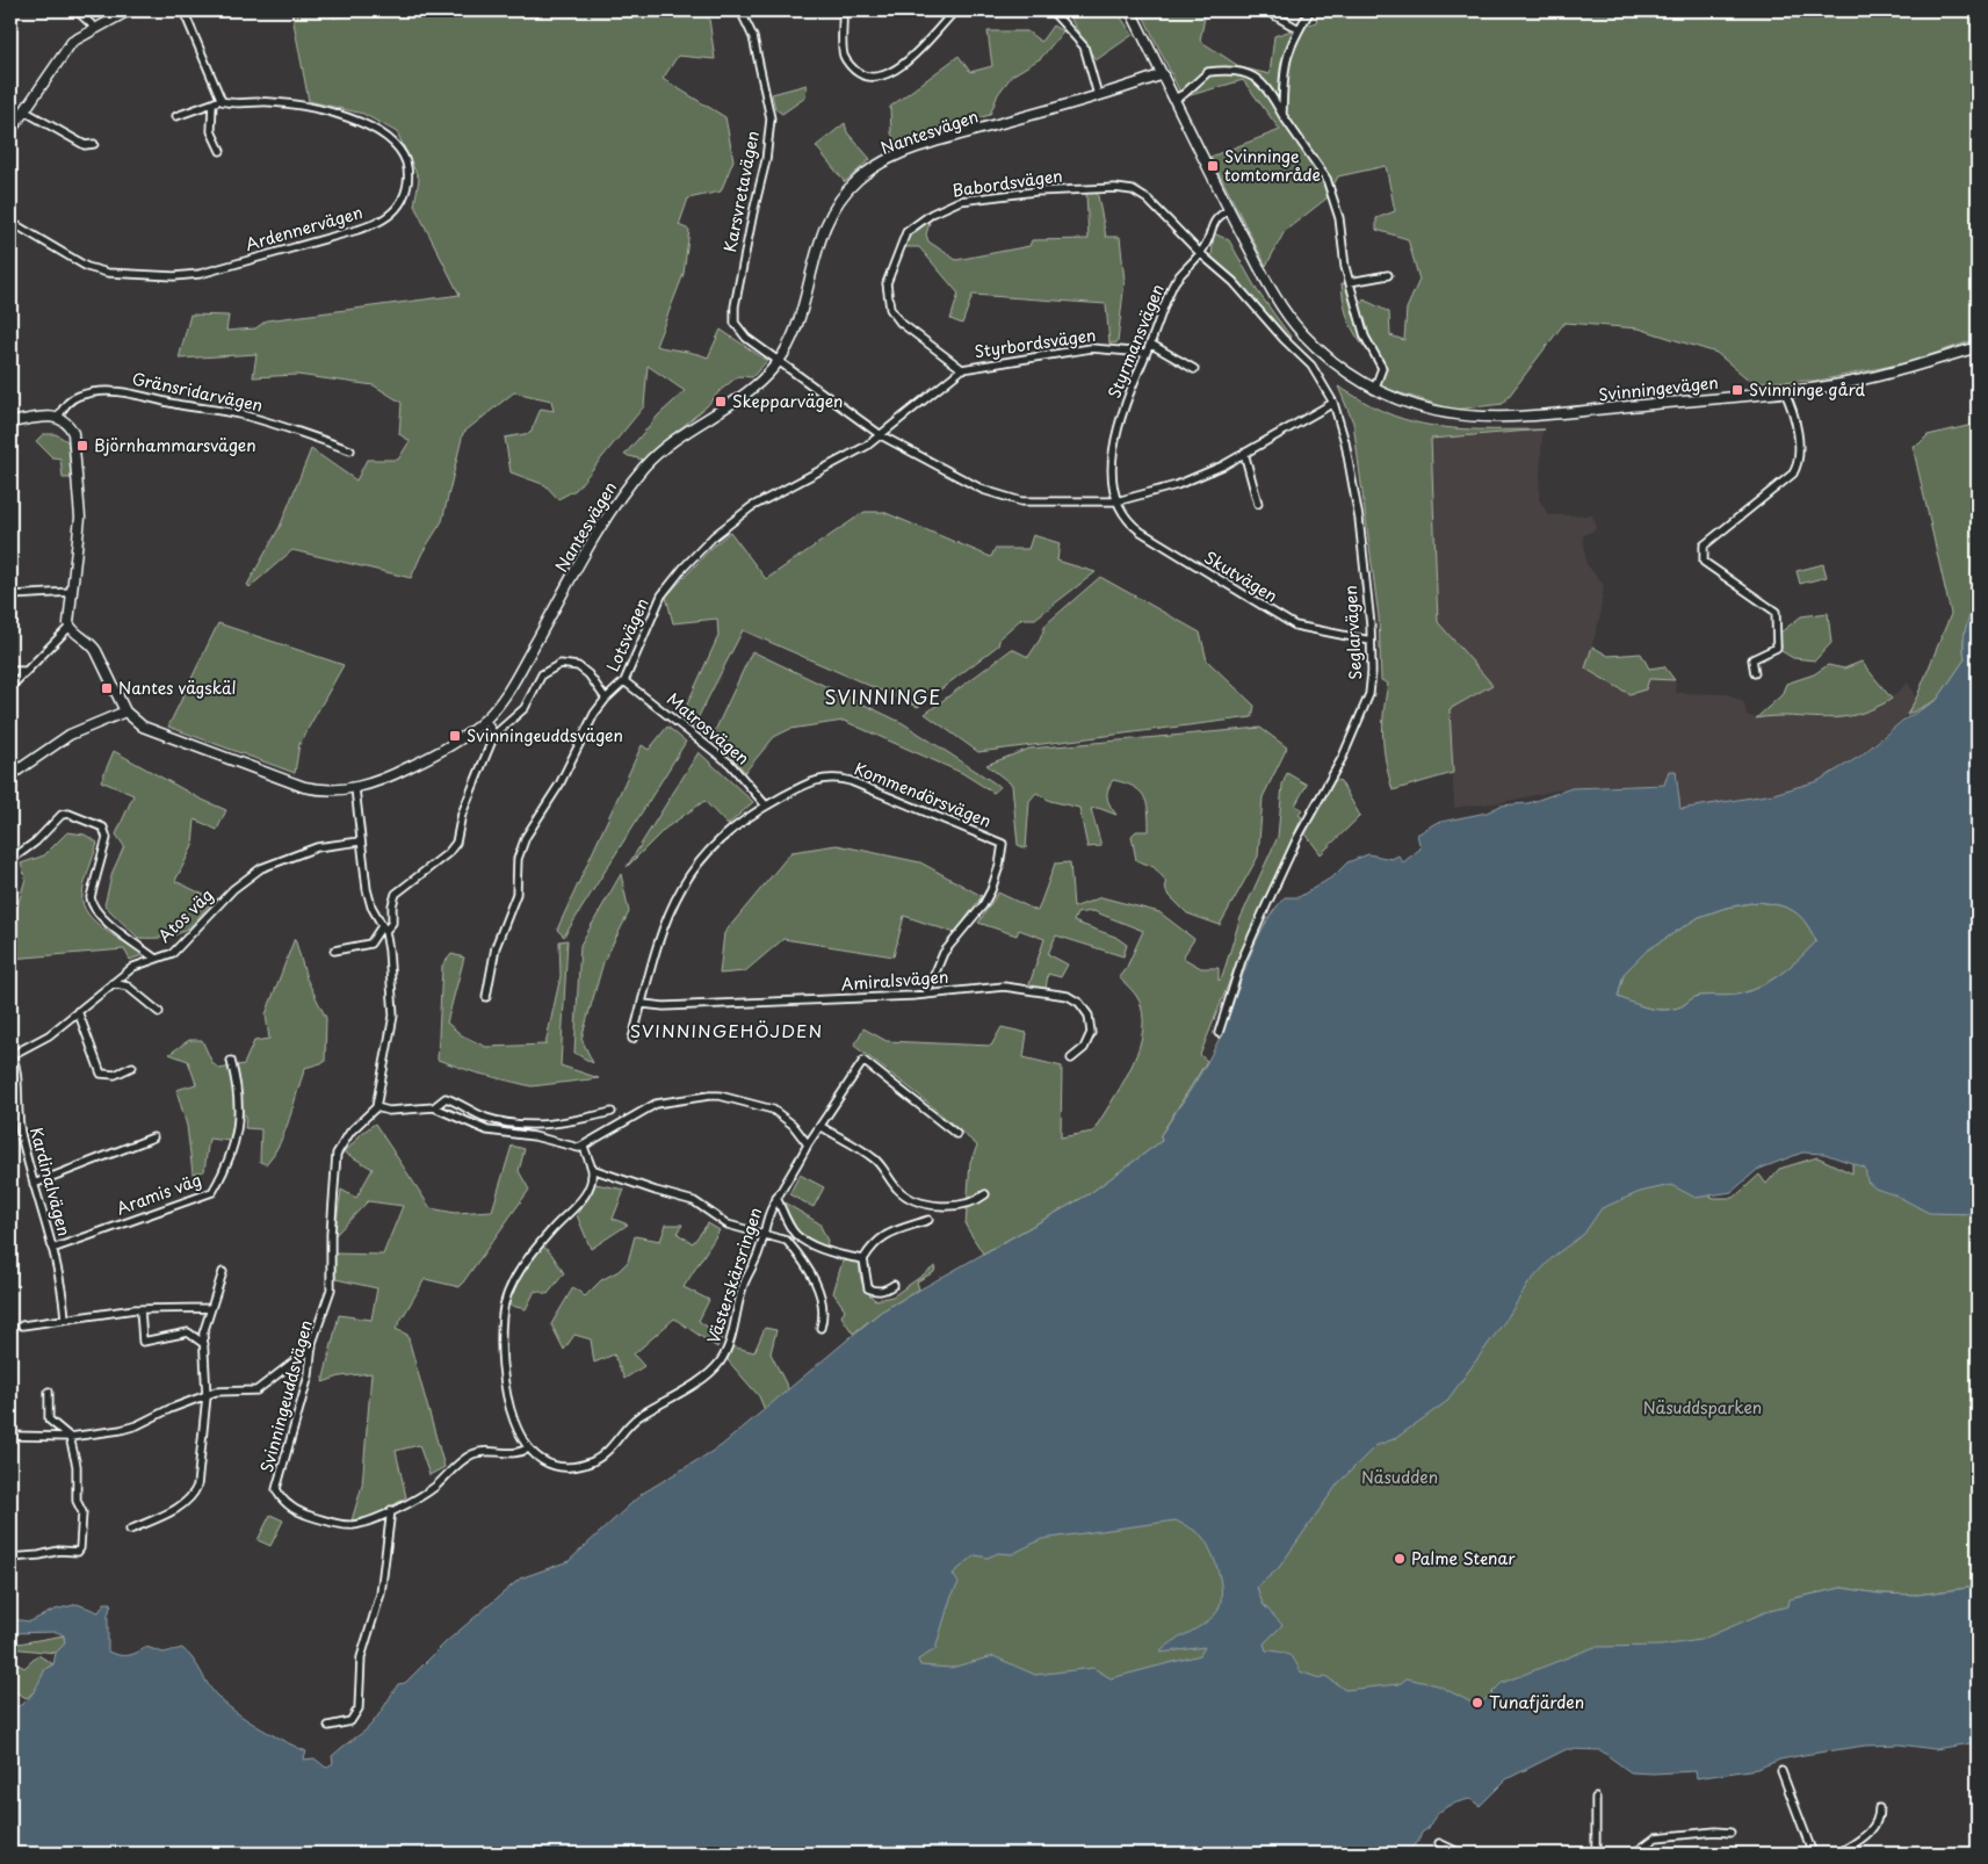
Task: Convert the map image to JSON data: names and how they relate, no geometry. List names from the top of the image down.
{
  "streets": {
    "street": [
      "Nantesvägen",
      "Babordsvägen",
      "Karsvretavägen",
      "Ardennervägen",
      "Styrmansvägen",
      "Styrbordsvägen",
      "Svinningevägen",
      "Gränsridarvägen",
      "Skutvägen",
      "Seglarvägen",
      "Lotsvägen",
      "Matrosvägen",
      "Kommendörsvägen",
      "Atos väg",
      "Amiralsvägen",
      "Kardinalvägen",
      "Aramis väg",
      "Västerskärsringen",
      "Svinningeuddsvägen"
    ]
  },
  "crossings": [
    ["Nantesvägen", "Karsvretavägen"],
    ["Nantesvägen", "Svinningevägen"],
    ["Babordsvägen", "Styrmansvägen"],
    ["Babordsvägen", "Styrbordsvägen"],
    ["Babordsvägen", "Seglarvägen"],
    ["Babordsvägen", "Lotsvägen"],
    ["Styrmansvägen", "Styrbordsvägen"],
    ["Styrmansvägen", "Svinningevägen"],
    ["Styrmansvägen", "Skutvägen"],
    ["Styrmansvägen", "Seglarvägen"],
    ["Styrbordsvägen", "Lotsvägen"],
    ["Skutvägen", "Seglarvägen"],
    ["Lotsvägen", "Matrosvägen"],
    ["Matrosvägen", "Kommendörsvägen"],
    ["Kommendörsvägen", "Amiralsvägen"],
    ["Atos väg", "Kardinalvägen"],
    ["Kardinalvägen", "Aramis väg"],
    ["Västerskärsringen", "Svinningeuddsvägen"]
  ],
  "districts": ["SVINNINGE", "SVINNINGEHÖJDEN"],
  "parks": ["Näsuddsparken", "Näsudden"],
  "places": {
    "transit": [
      "Svinninge tomtområde",
      "Svinninge gård",
      "Skepparvägen",
      "Björnhammarsvägen",
      "Nantes vägskäl",
      "Svinningeuddsvägen"
    ],
    "other": ["Palme Stenar", "Tunafjärden"]
  }
}
